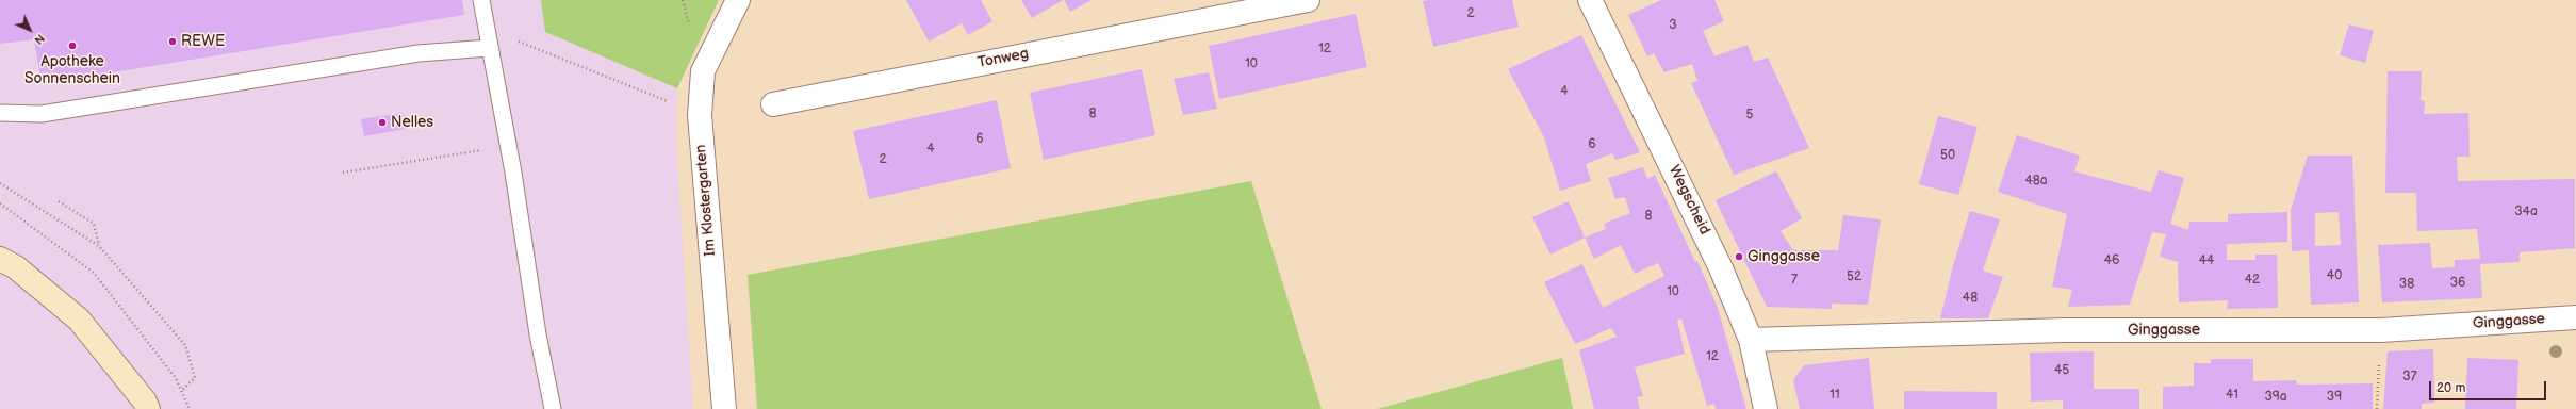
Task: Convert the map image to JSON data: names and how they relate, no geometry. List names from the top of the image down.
{
  "streets": {
    "street": [
      "Tonweg",
      "Im Klostergarten",
      "Wegscheid",
      "Ginggasse"
    ]
  },
  "crossings": [
    ["Wegscheid", "Ginggasse"]
  ],
  "places": [
    "REWE",
    "Apotheke Sonnenschein",
    "Nelles",
    "Ginggasse"
  ],
  "house_numbers": [
    "2",
    "3",
    "12",
    "10",
    "4",
    "8",
    "5",
    "6",
    "6",
    "4",
    "50",
    "2",
    "48a",
    "34a",
    "8",
    "46",
    "44",
    "40",
    "52",
    "7",
    "42",
    "36",
    "38",
    "10",
    "48",
    "12",
    "45",
    "37",
    "11",
    "41",
    "39a",
    "39"
  ],
  "scale_bar": "20 m",
  "north": "bottom right"
}
